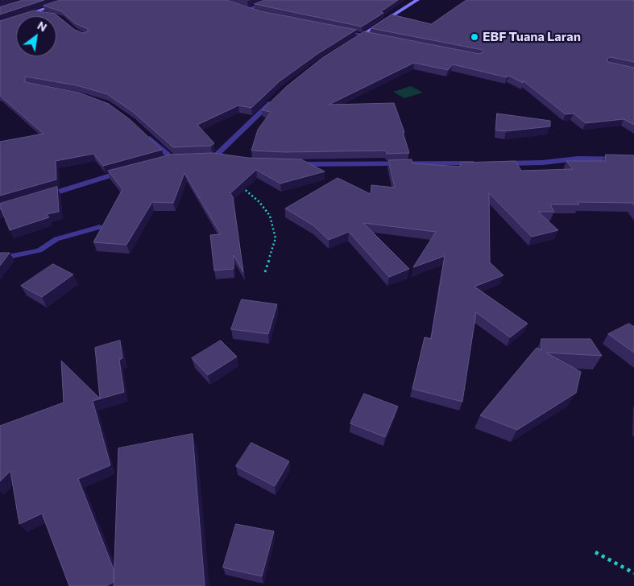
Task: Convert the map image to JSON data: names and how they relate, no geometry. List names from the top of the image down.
{
  "places": ["EBF Tuana Laran"],
  "north": "top right"
}
